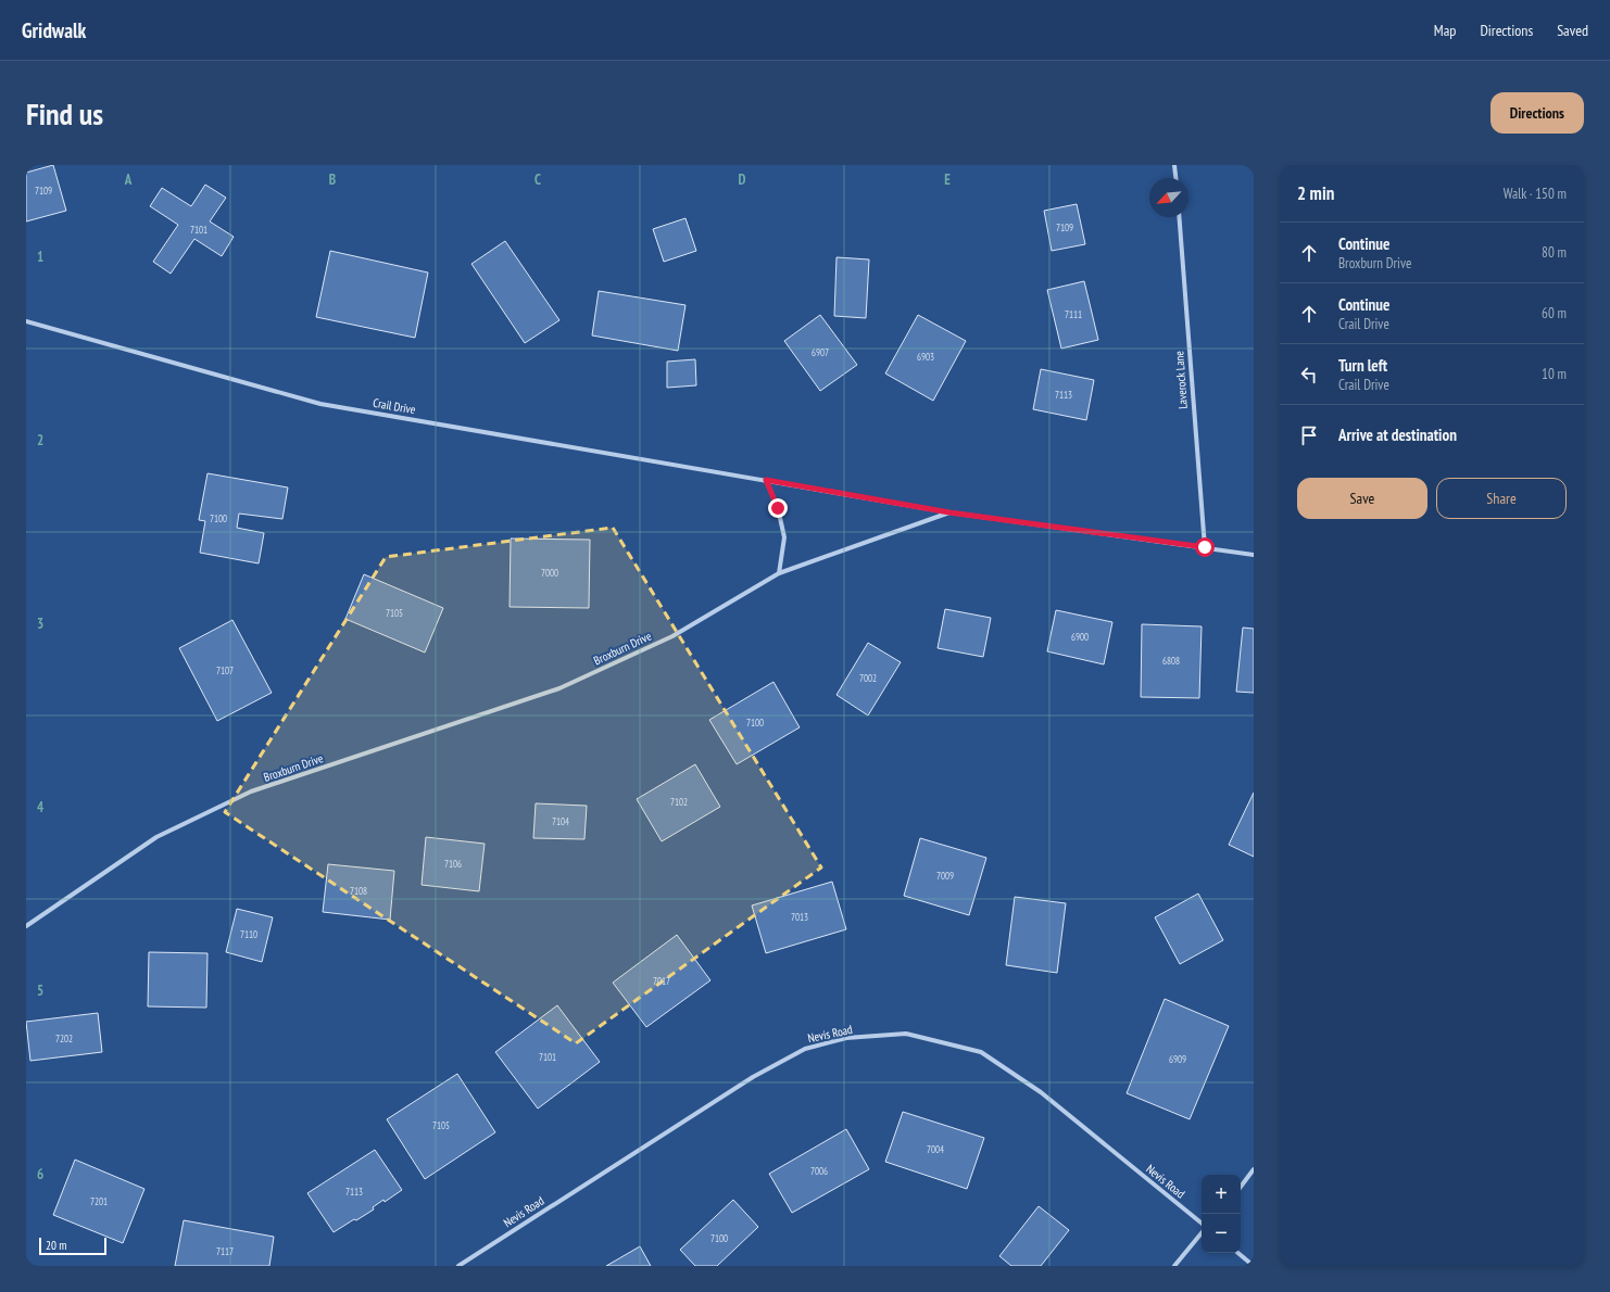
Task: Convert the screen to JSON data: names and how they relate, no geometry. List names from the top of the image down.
{
  "streets": {
    "street": [
      "Laverock Lane",
      "Crail Drive",
      "Broxburn Drive",
      "Nevis Road"
    ]
  },
  "crossings": [
    ["Laverock Lane", "Broxburn Drive"],
    ["Crail Drive", "Broxburn Drive"]
  ],
  "house_numbers": [
    "7109",
    "7109",
    "7101",
    "7111",
    "6907",
    "6903",
    "7113",
    "7100",
    "7000",
    "7105",
    "6900",
    "6808",
    "7107",
    "7002",
    "7100",
    "7102",
    "7104",
    "7106",
    "7009",
    "7108",
    "7013",
    "7110",
    "7017",
    "7202",
    "7101",
    "6909",
    "7105",
    "7004",
    "7006",
    "7113",
    "7201",
    "7100",
    "7117"
  ],
  "scale_bar": "20 m",
  "north": "bottom left",
  "page": {
    "header": "Gridwalk",
    "nav": ["Map", "Directions", "Saved"],
    "buttons": [
      "Directions",
      ["Save", "Share"]
    ],
    "title": "Find us",
    "heading": ["2 min", "Walk · 150 m"],
    "list": [
      ["Continue", "Broxburn Drive", "80 m"],
      ["Continue", "Crail Drive", "60 m"],
      ["Turn left", "Crail Drive", "10 m"],
      "Arrive at destination"
    ],
    "map_buttons": ["+", "−"],
    "scale": "20 m"
  },
  "grid": {
    "columns": [
      "A",
      "B",
      "C",
      "D",
      "E"
    ],
    "rows": [
      "1",
      "2",
      "3",
      "4",
      "5",
      "6"
    ]
  }
}
